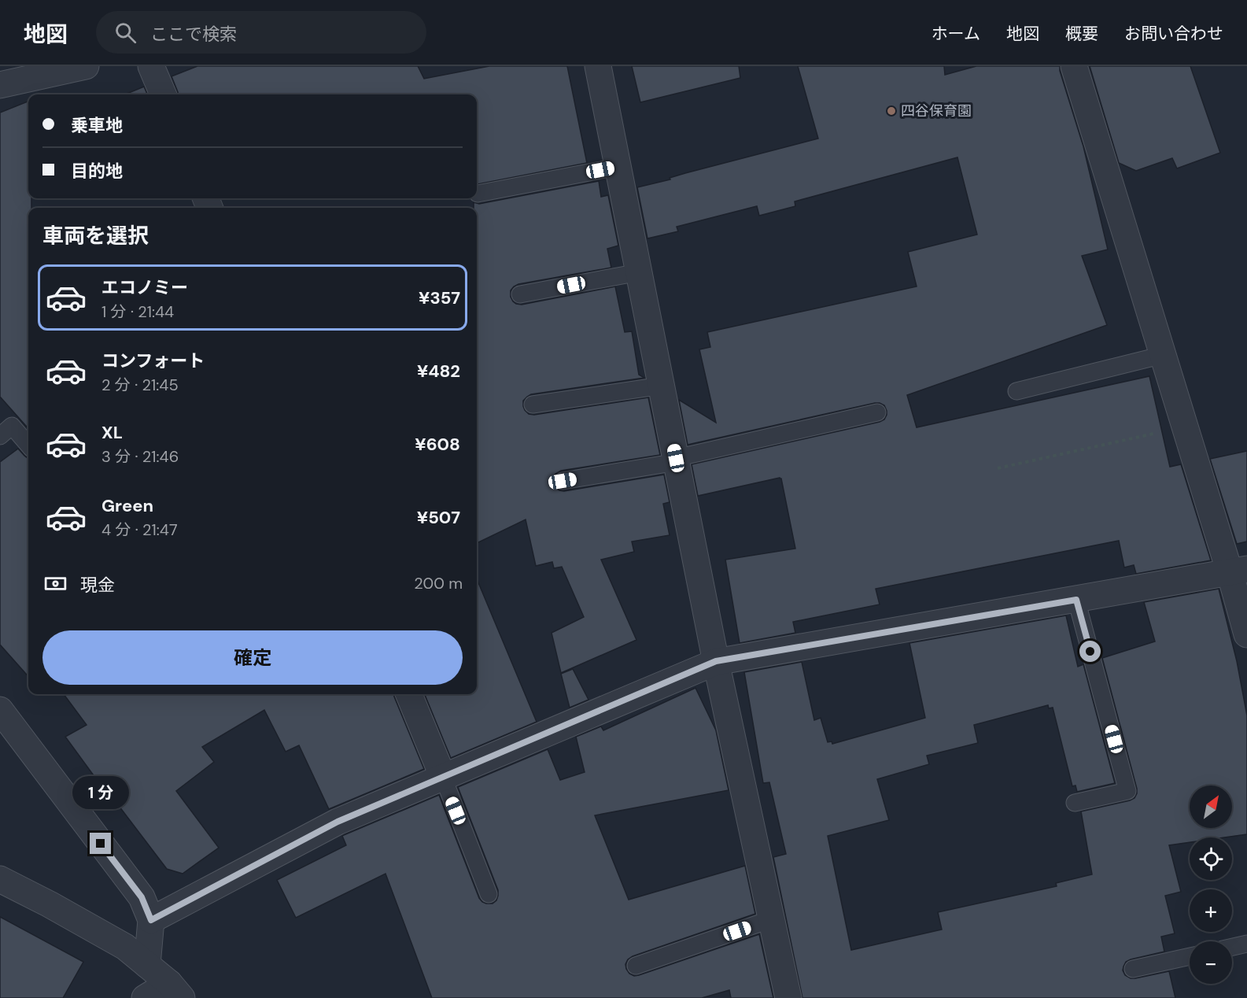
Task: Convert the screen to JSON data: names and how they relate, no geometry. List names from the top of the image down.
{
  "places": ["四谷保育園"],
  "north": "top right",
  "page": {
    "header": "地図",
    "search": "ここで検索",
    "nav": [
      "ホーム",
      "地図",
      "概要",
      "お問い合わせ"
    ],
    "banner": ["乗車地", "目的地"],
    "heading": "車両を選択",
    "list": [
      {
        "name": "エコノミー",
        "note": "1 分 · 21:44",
        "value": "¥357"
      },
      {
        "name": "コンフォート",
        "note": "2 分 · 21:45",
        "value": "¥482"
      },
      {
        "name": "XL",
        "note": "3 分 · 21:46",
        "value": "¥608"
      },
      {
        "name": "Green",
        "note": "4 分 · 21:47",
        "value": "¥507"
      }
    ],
    "pay": ["現金", "200 m"],
    "buttons": "確定",
    "bubble": "1 分",
    "map_buttons": ["+", "−"]
  }
}
